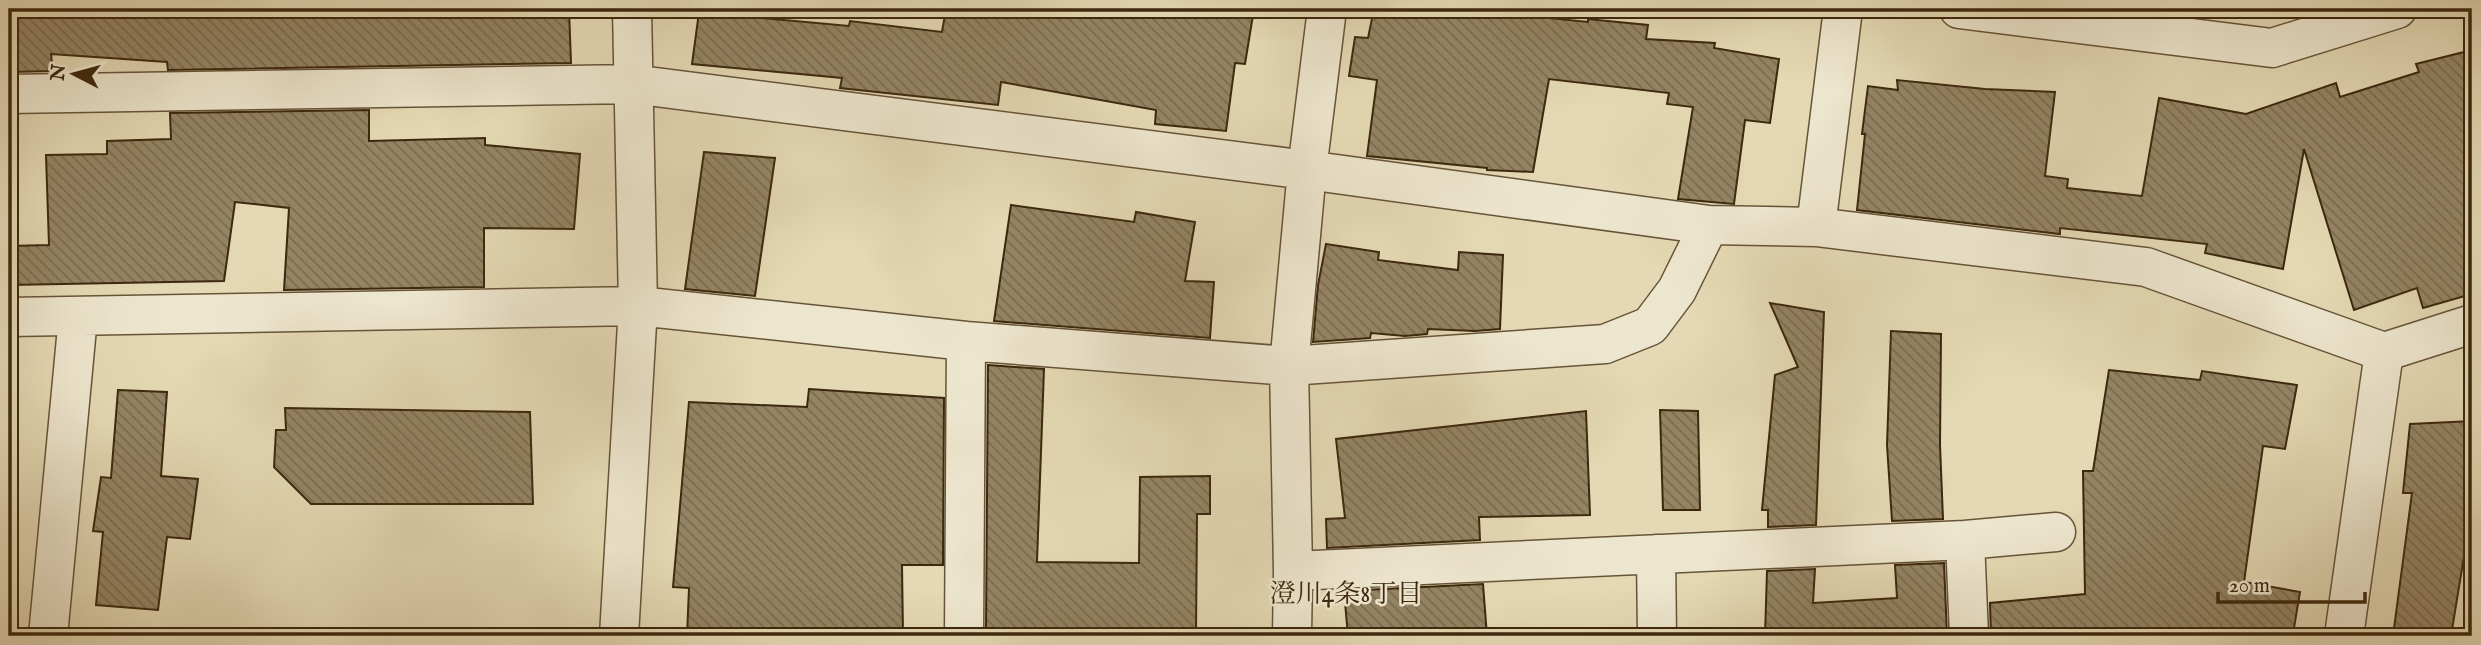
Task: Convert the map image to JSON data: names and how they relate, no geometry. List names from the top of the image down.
{
  "districts": ["澄川4条8丁目"],
  "scale_bar": "20 m",
  "north": "left"
}
